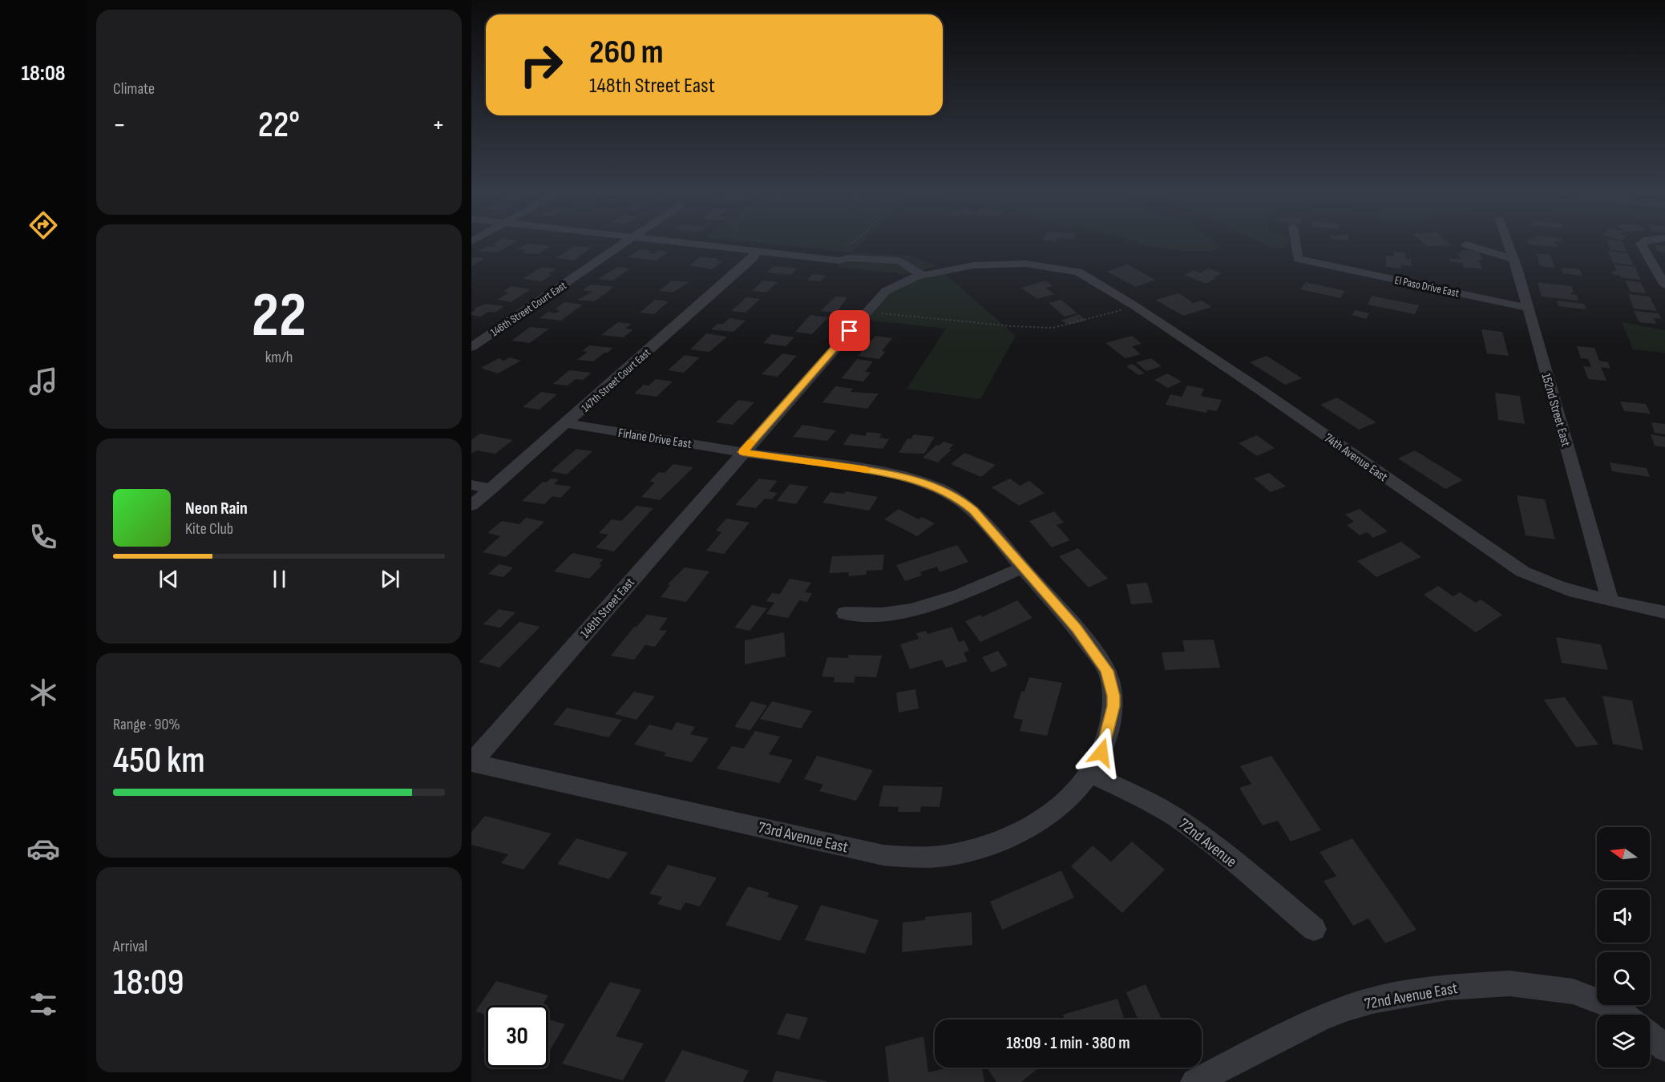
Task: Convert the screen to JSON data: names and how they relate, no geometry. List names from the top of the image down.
{
  "streets": {
    "street": [
      "El Paso Drive East",
      "146th Street Court East",
      "147th Street Court East",
      "152nd Street East",
      "Firlane Drive East",
      "74th Avenue East",
      "148th Street East",
      "73rd Avenue East",
      "72nd Avenue",
      "72nd Avenue East"
    ]
  },
  "crossings": [
    ["El Paso Drive East", "152nd Street East"],
    ["147th Street Court East", "Firlane Drive East"],
    ["152nd Street East", "74th Avenue East"],
    ["Firlane Drive East", "148th Street East"],
    ["Firlane Drive East", "73rd Avenue East"],
    ["74th Avenue East", "148th Street East"],
    ["148th Street East", "73rd Avenue East"],
    ["73rd Avenue East", "72nd Avenue"]
  ],
  "north": "left",
  "page": {
    "tabs": "18:08",
    "tile": [
      "Climate",
      ["22", "km/h"],
      ["Range · 90%", "450 km"],
      ["Arrival", "18:09"]
    ],
    "turn": ["260 m", "148th Street East"],
    "heat": ["−", "22°", "+"],
    "song": ["Neon Rain", "Kite Club"],
    "limit": "30",
    "trip": "18:09 · 1 min · 380 m"
  }
}
